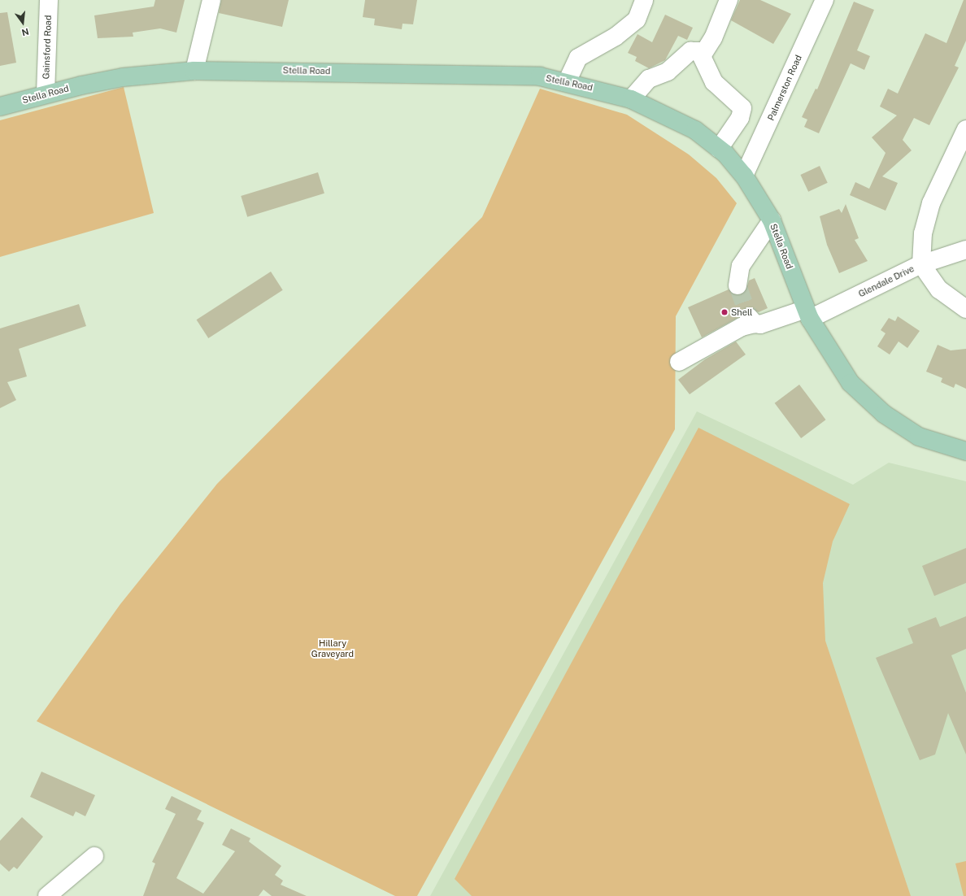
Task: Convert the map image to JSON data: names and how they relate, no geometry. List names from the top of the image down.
{
  "streets": {
    "main road": ["Stella Road"],
    "street": ["Gainsford Road", "Palmerston Road", "Glendale Drive"]
  },
  "crossings": [
    ["Gainsford Road", "Stella Road"],
    ["Stella Road", "Palmerston Road"],
    ["Stella Road", "Glendale Drive"]
  ],
  "parks": ["Hillary Graveyard"],
  "places": ["Shell"],
  "north": "bottom"
}
